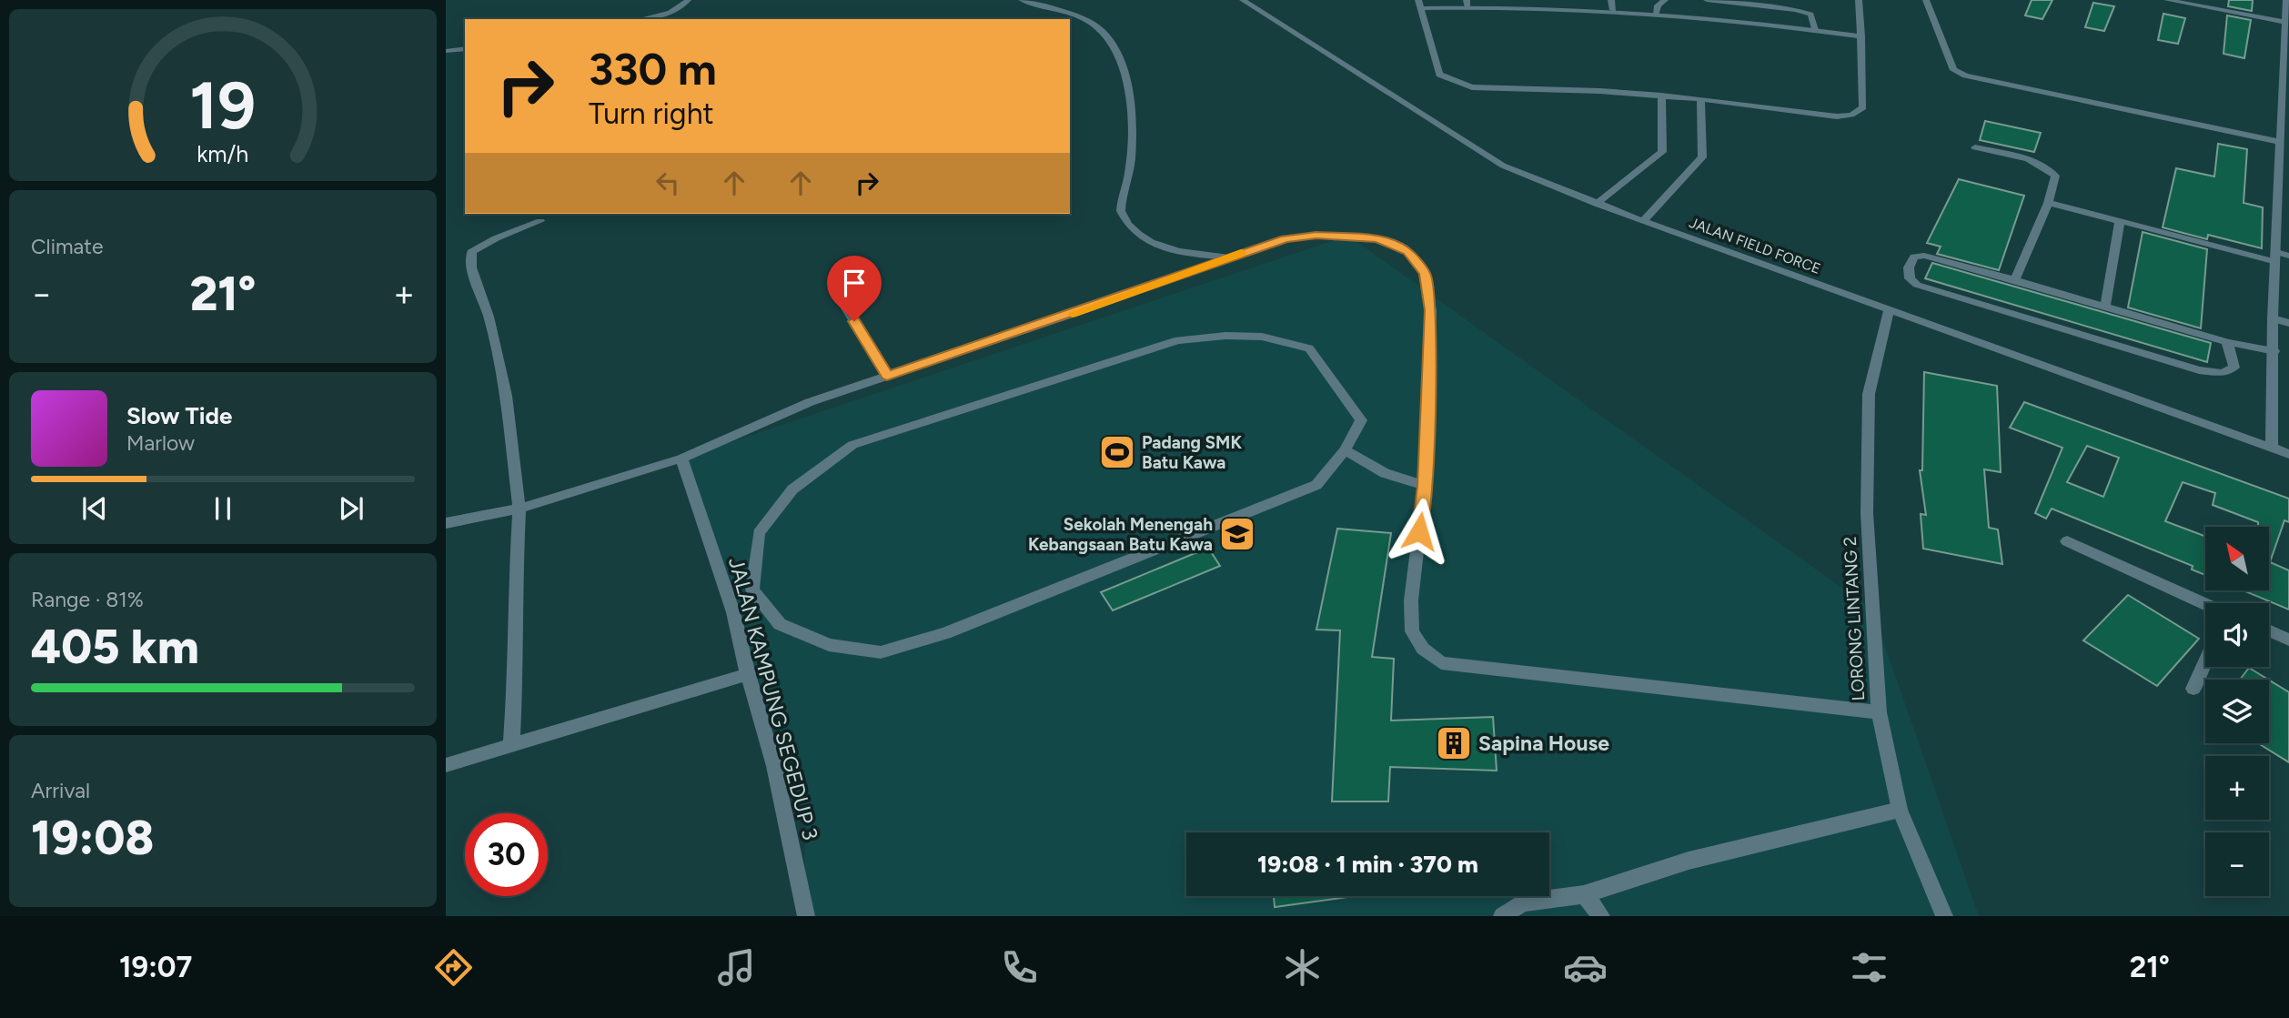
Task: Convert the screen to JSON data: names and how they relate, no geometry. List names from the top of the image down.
{
  "streets": {
    "street": ["JALAN FIELD FORCE", "LORONG LINTANG 2", "JALAN KAMPUNG SEGEDUP 3"]
  },
  "crossings": [
    ["JALAN FIELD FORCE", "LORONG LINTANG 2"]
  ],
  "places": {
    "sports": ["Padang SMK Batu Kawa"],
    "school or university": ["Sekolah Menengah Kebangsaan Batu Kawa"],
    "building": ["Sapina House"]
  },
  "north": "top left",
  "page": {
    "turn": ["330 m", "Turn right"],
    "tile": [
      "Climate",
      ["Range · 81%", "405 km"],
      ["Arrival", "19:08"]
    ],
    "heat": ["−", "21°", "+"],
    "song": ["Slow Tide", "Marlow"],
    "map_buttons": ["+", "−"],
    "limit": "30",
    "trip": "19:08 · 1 min · 370 m",
    "tabs": ["19:07", "21°"],
    "gauge": ["19", "km/h"]
  }
}
